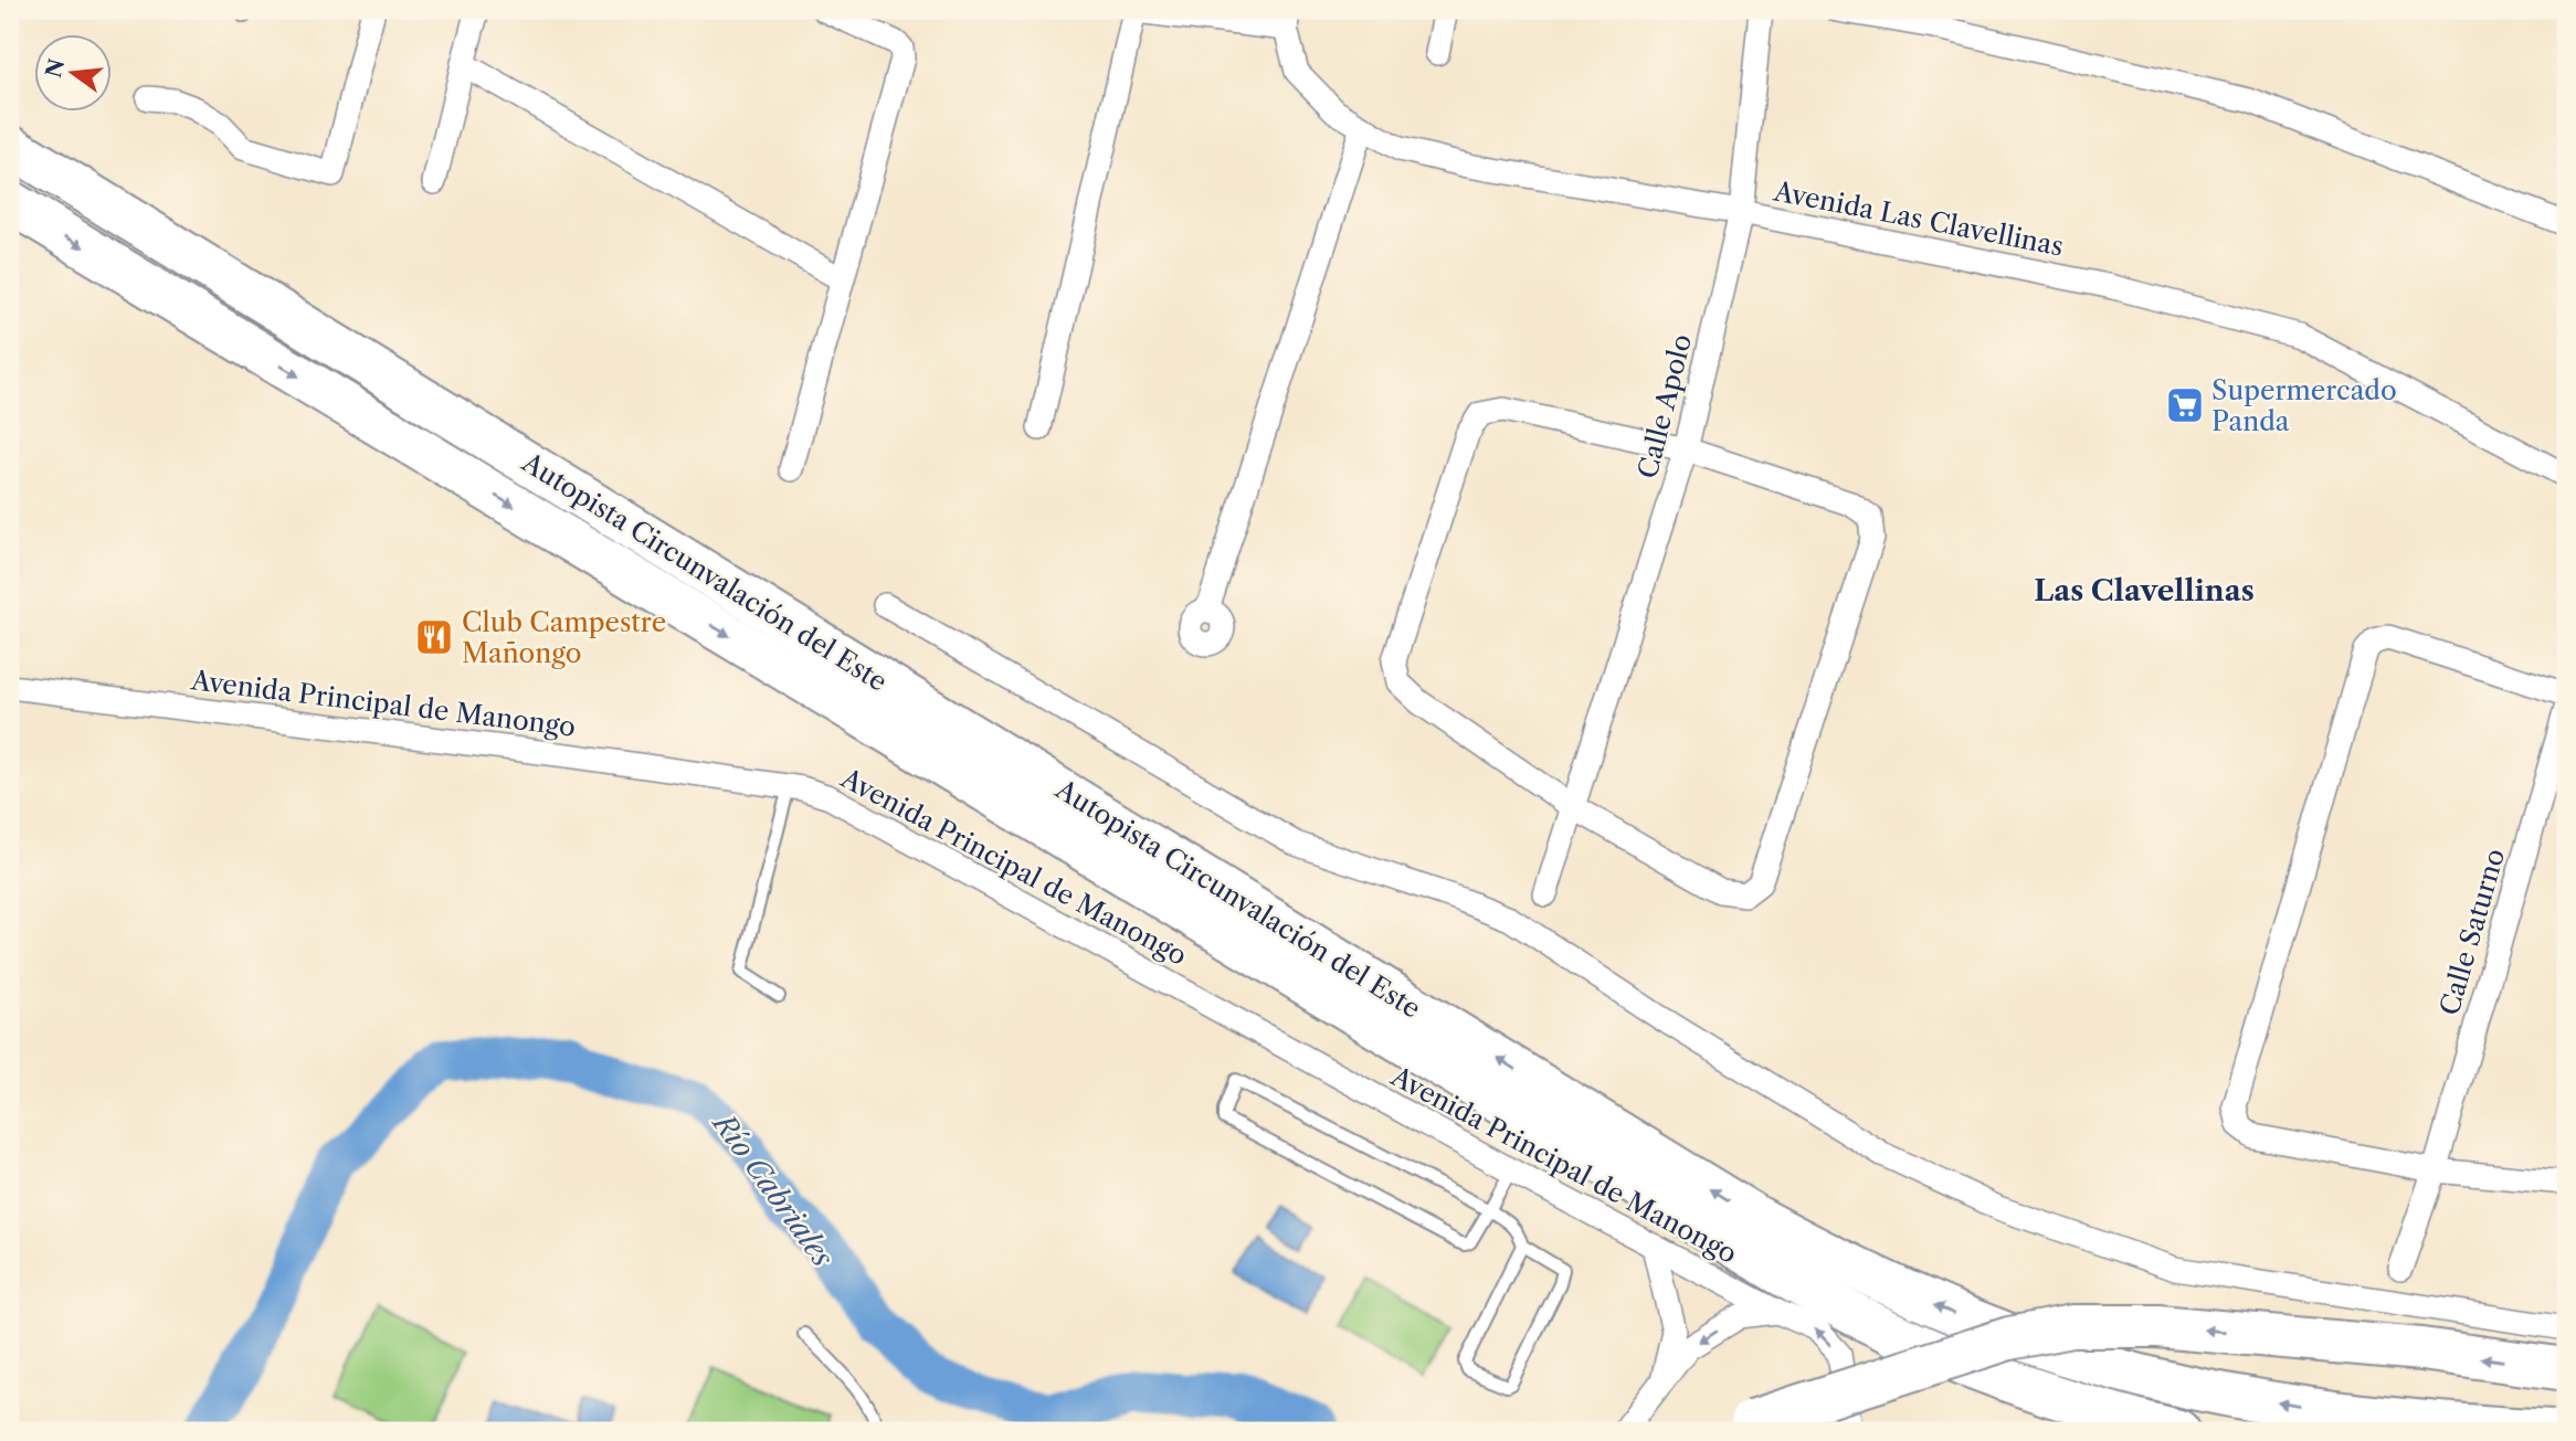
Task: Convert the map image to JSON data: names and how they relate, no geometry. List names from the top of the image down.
{
  "streets": {
    "highway": ["Autopista Circunvalación del Este"],
    "street": [
      "Avenida Las Clavellinas",
      "Calle Apolo",
      "Avenida Principal de Manongo",
      "Calle Saturno"
    ]
  },
  "crossings": [
    ["Avenida Las Clavellinas", "Calle Apolo"]
  ],
  "districts": ["Las Clavellinas"],
  "water": ["Río Cabriales"],
  "places": {
    "supermarket": ["Supermercado Panda"],
    "restaurant": ["Club Campestre Mañongo"]
  },
  "north": "left"
}
